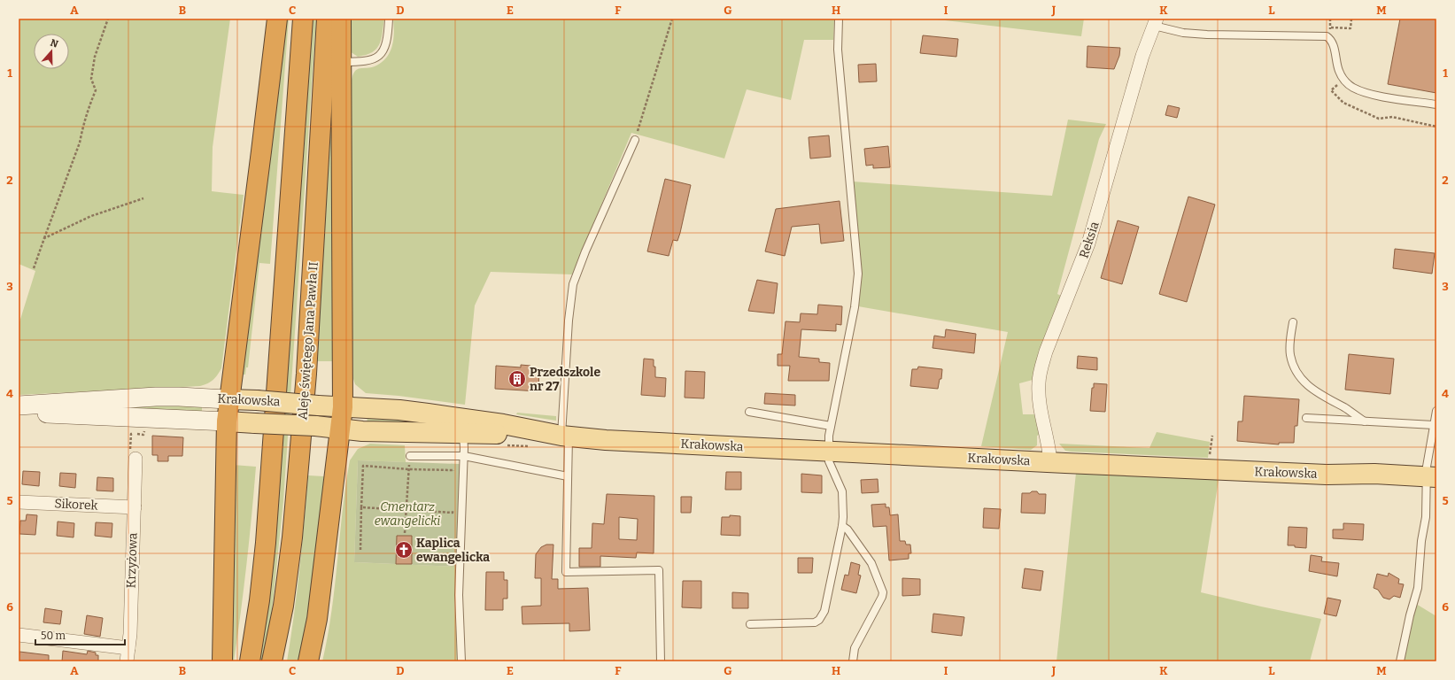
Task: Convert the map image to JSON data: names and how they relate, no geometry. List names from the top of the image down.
{
  "streets": {
    "highway": ["Aleje świętego Jana Pawła II"],
    "main road": ["Krakowska"],
    "street": ["Reksia", "Sikorek", "Krzyżowa"]
  },
  "crossings": [
    ["Reksia", "Krakowska"],
    ["Sikorek", "Krzyżowa"]
  ],
  "parks": ["Cmentarz ewangelicki"],
  "places": {
    "building": ["Przedszkole nr 27"],
    "church": ["Kaplica ewangelicka"]
  },
  "scale_bar": "50 m",
  "north": "top",
  "grid": {
    "columns": [
      "A",
      "B",
      "C",
      "D",
      "E",
      "F",
      "G",
      "H",
      "I",
      "J",
      "K",
      "L",
      "M"
    ],
    "rows": [
      "1",
      "2",
      "3",
      "4",
      "5",
      "6"
    ]
  }
}
